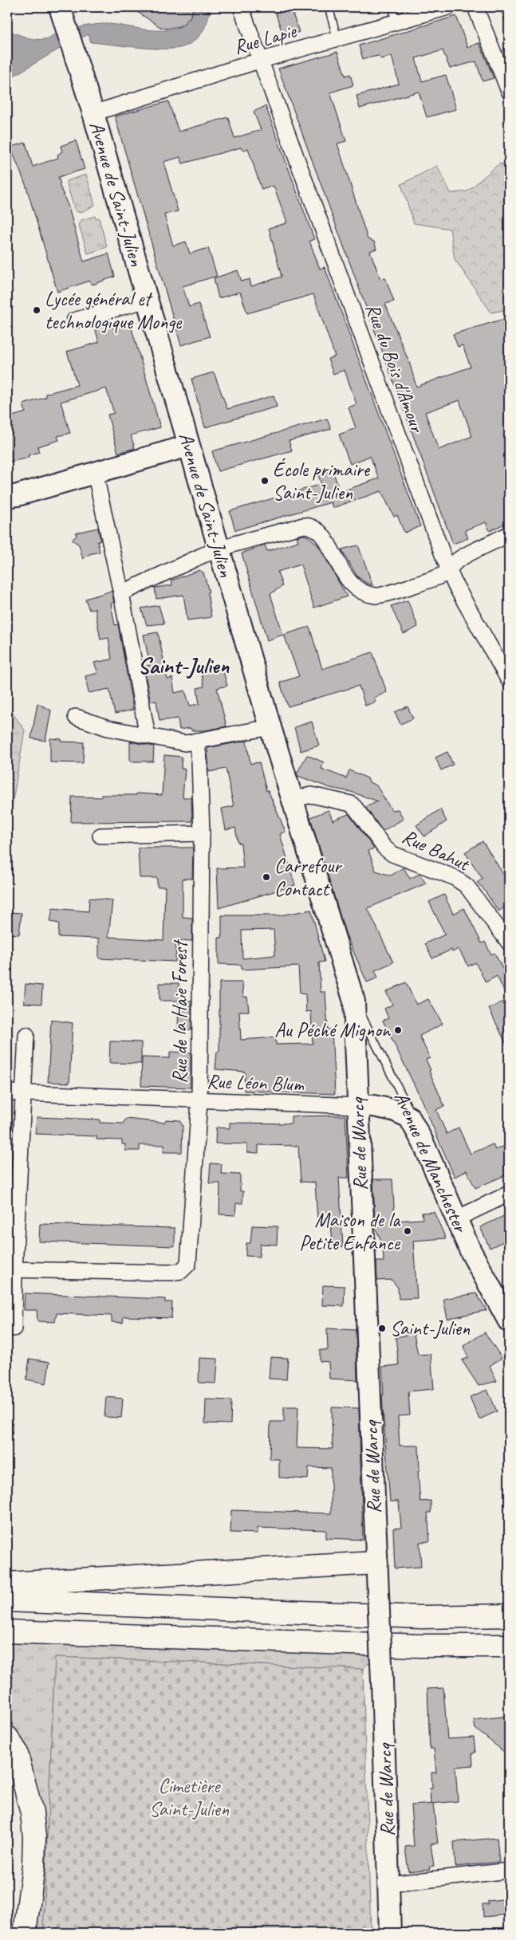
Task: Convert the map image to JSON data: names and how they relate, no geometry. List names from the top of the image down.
{
  "streets": {
    "main road": ["Avenue de Saint-Julien", "Rue de Warcq", "Avenue de Manchester"],
    "street": [
      "Rue Lapie",
      "Rue du Bois d'Amour",
      "Rue Bahut",
      "Rue de la Haie Forest",
      "Rue Léon Blum"
    ]
  },
  "crossings": [
    ["Rue Lapie", "Avenue de Saint-Julien"],
    ["Rue Lapie", "Rue du Bois d'Amour"],
    ["Avenue de Saint-Julien", "Rue Bahut"],
    ["Avenue de Saint-Julien", "Rue de Warcq"],
    ["Avenue de Saint-Julien", "Avenue de Manchester"],
    ["Rue de la Haie Forest", "Rue Léon Blum"],
    ["Rue Léon Blum", "Rue de Warcq"],
    ["Rue de Warcq", "Avenue de Manchester"]
  ],
  "districts": ["Saint-Julien"],
  "parks": ["Cimetière Saint-Julien"],
  "places": [
    "Lycée général et technologique Monge",
    "École primaire Saint-Julien",
    "Carrefour Contact",
    "Au Péché Mignon",
    "Maison de la Petite Enfance",
    "Saint-Julien"
  ]
}
